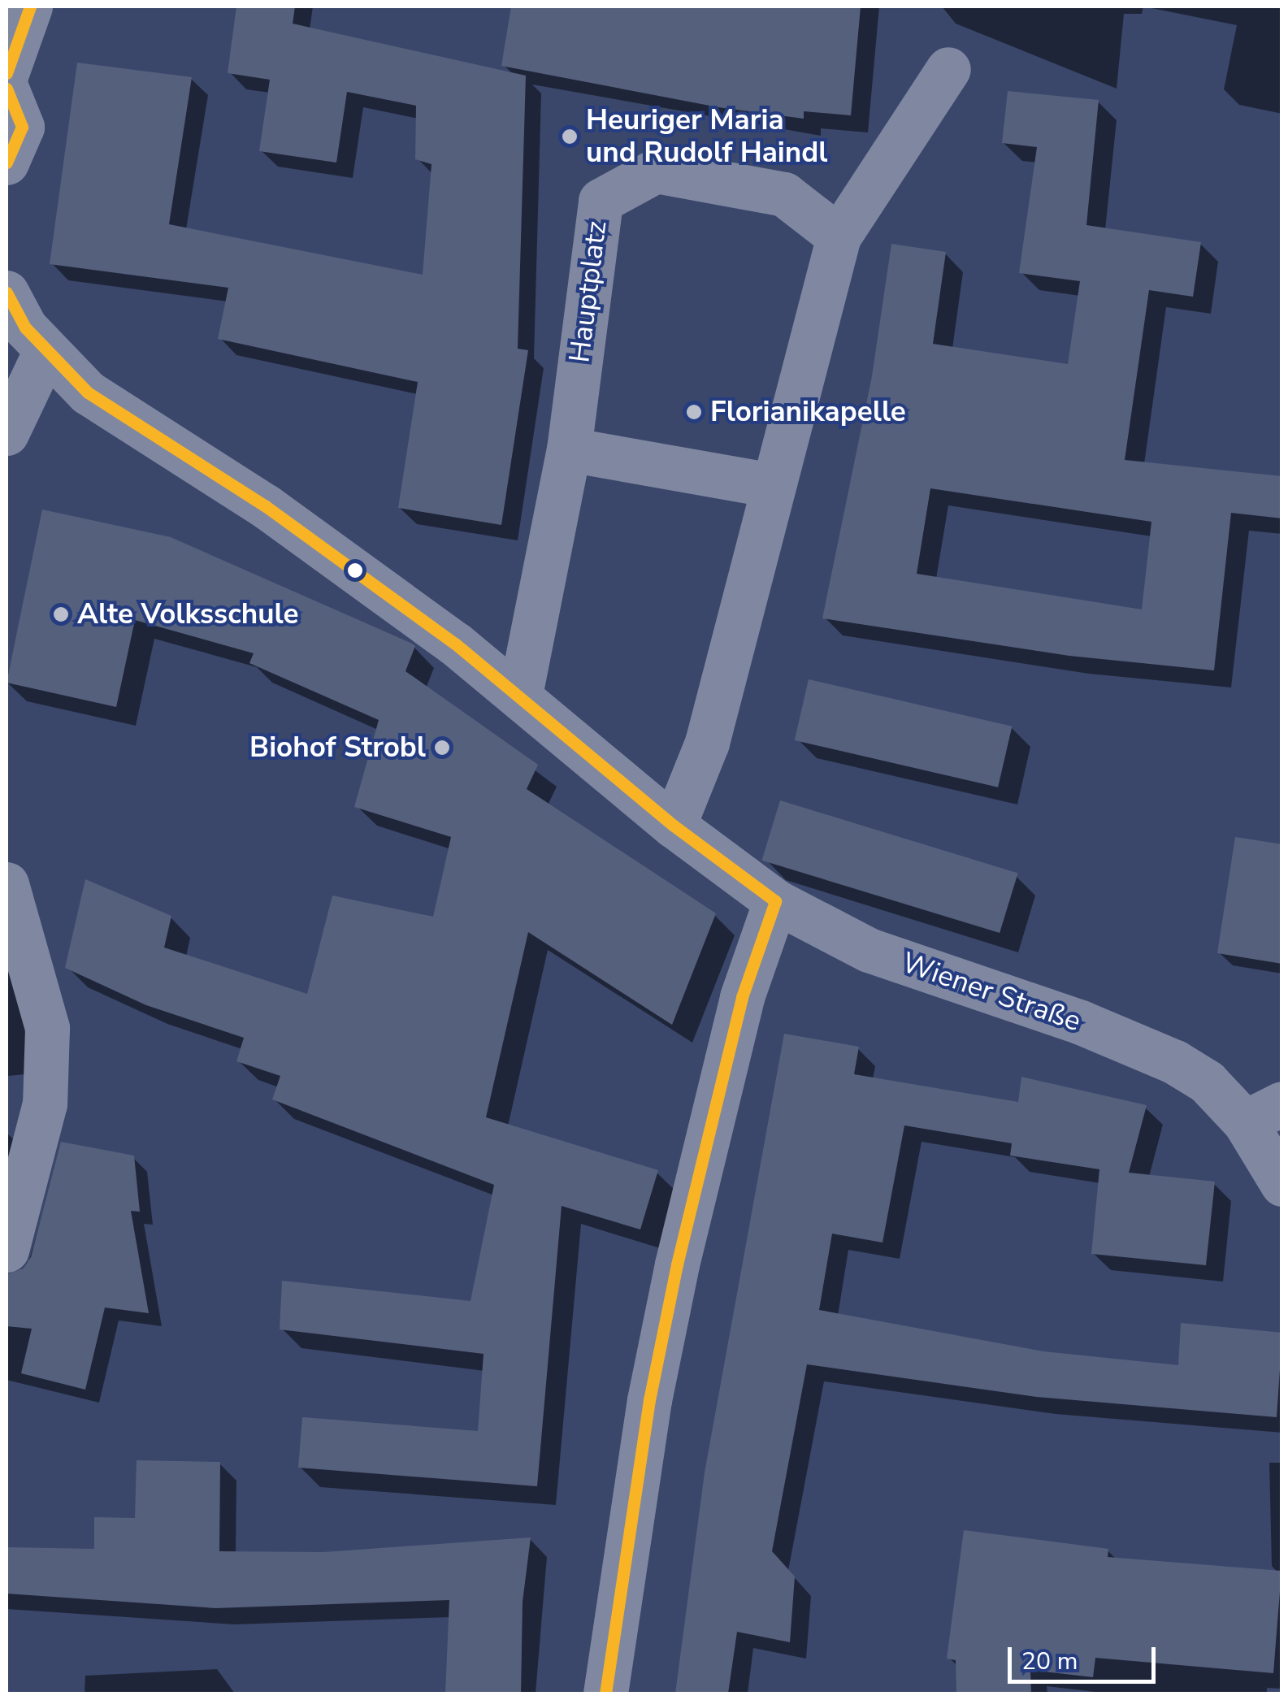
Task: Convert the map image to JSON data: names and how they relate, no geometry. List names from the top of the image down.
{
  "streets": {
    "street": ["Hauptplatz", "Wiener Straße"]
  },
  "crossings": [
    ["Hauptplatz", "Wiener Straße"]
  ],
  "places": [
    "Heuriger Maria und Rudolf Haindl",
    "Florianikapelle",
    "Alte Volksschule",
    "Biohof Strobl"
  ],
  "scale_bar": "20 m"
}
